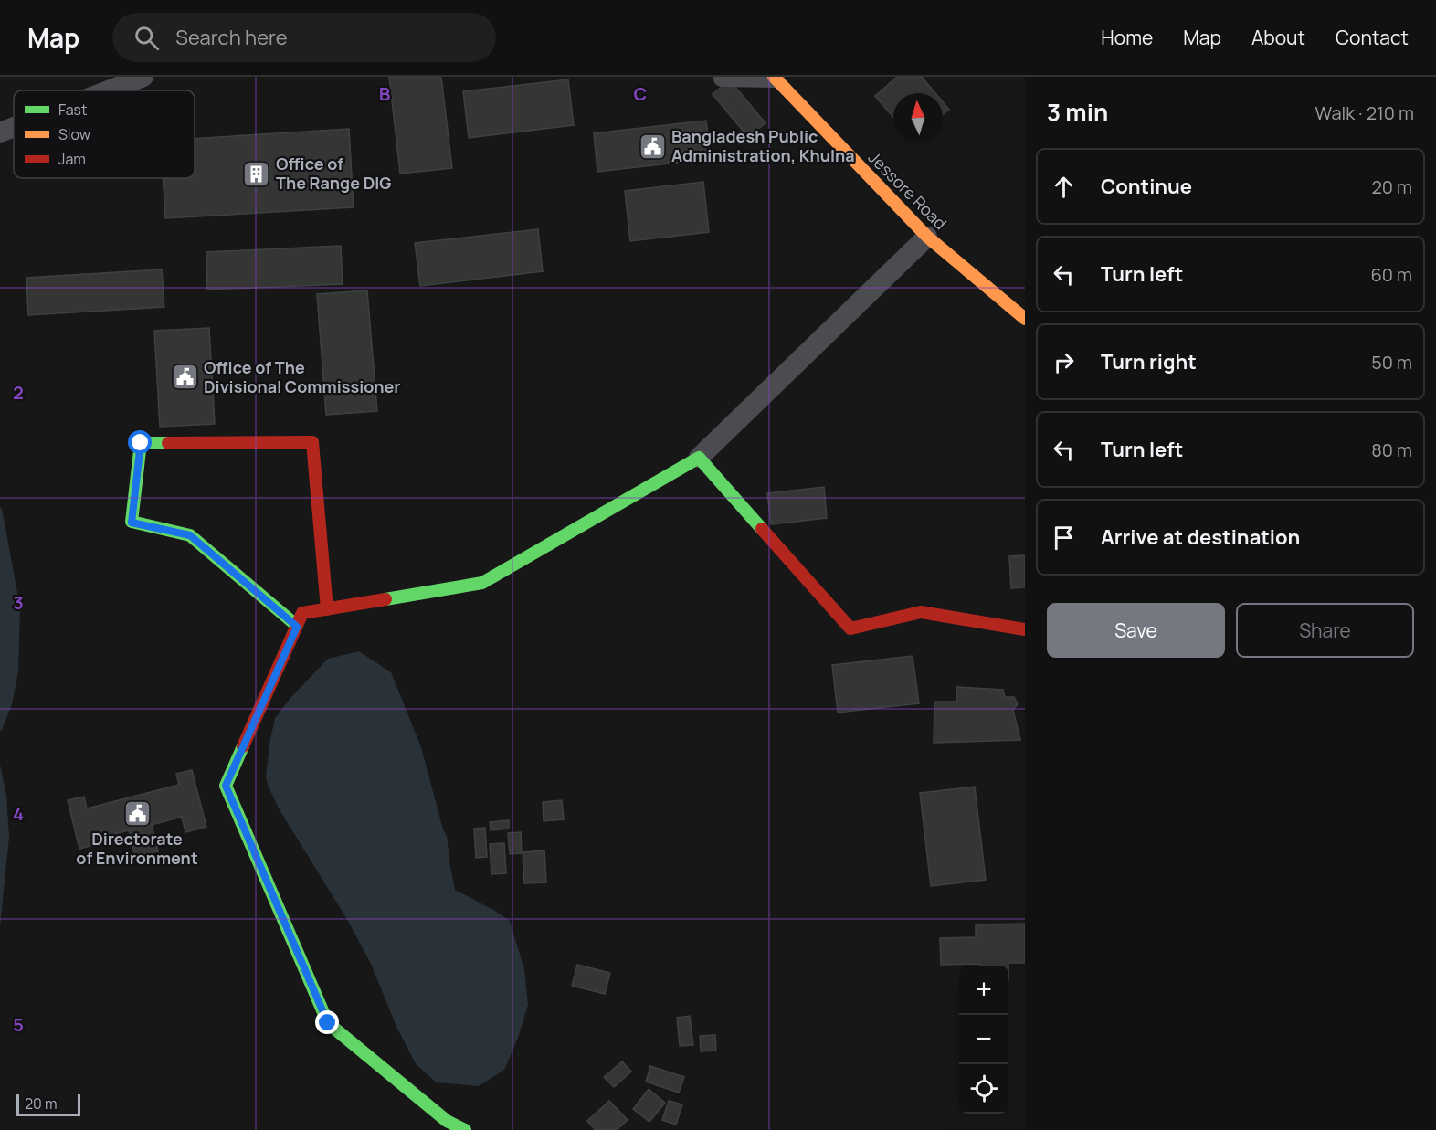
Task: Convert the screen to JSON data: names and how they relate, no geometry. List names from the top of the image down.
{
  "streets": {
    "main road": ["Jessore Road"]
  },
  "places": {
    "public building": ["Bangladesh Public Administration, Khulna", "Office of The Divisional Commissioner", "Directorate of Environment"],
    "building": ["Office of The Range DIG"]
  },
  "legend": ["Fast", "Slow", "Jam"],
  "scale_bar": "20 m",
  "north": "top",
  "page": {
    "header": "Map",
    "search": "Search here",
    "nav": [
      "Home",
      "Map",
      "About",
      "Contact"
    ],
    "heading": ["3 min", "Walk · 210 m"],
    "list": [
      ["Continue", "20 m"],
      ["Turn left", "60 m"],
      ["Turn right", "50 m"],
      ["Turn left", "80 m"],
      "Arrive at destination"
    ],
    "buttons": ["Save", "Share"],
    "map_buttons": ["+", "−"],
    "scale": "20 m"
  },
  "grid": {
    "columns": ["B", "C"],
    "rows": [
      "2",
      "3",
      "4",
      "5"
    ]
  }
}
